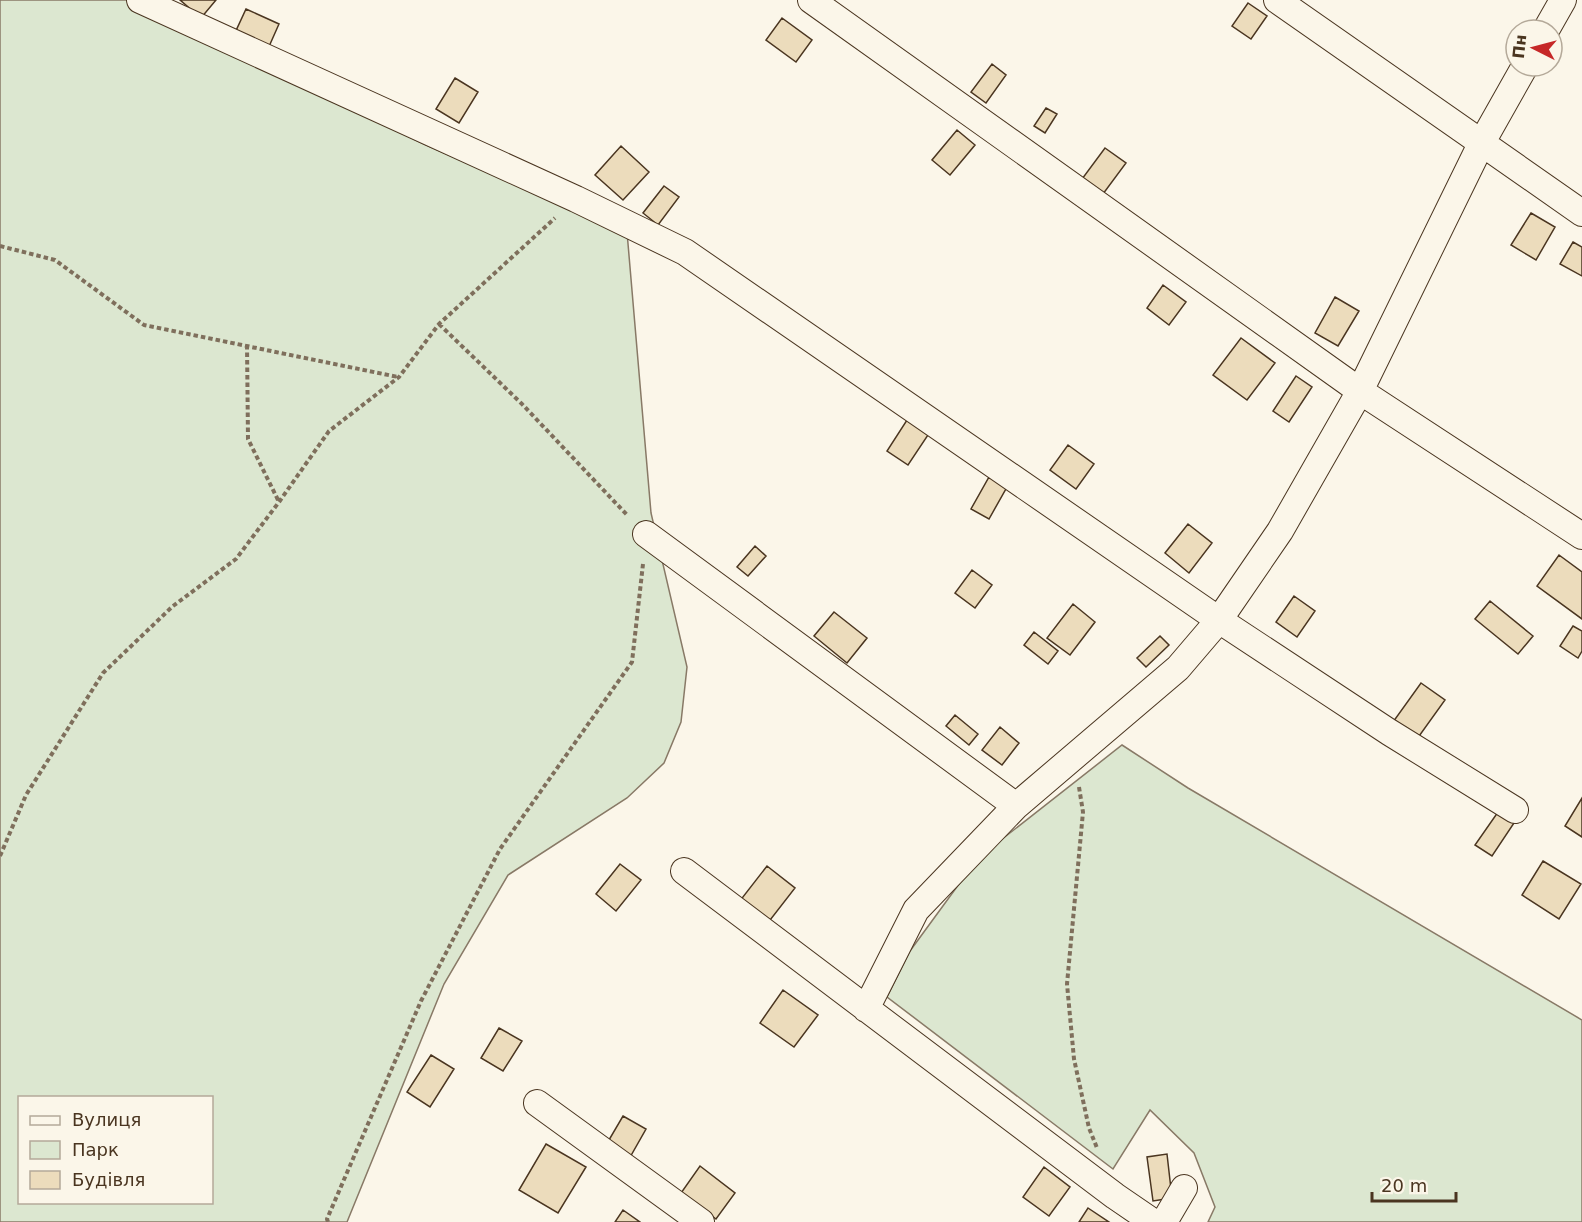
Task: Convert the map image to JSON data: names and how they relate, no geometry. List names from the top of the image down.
{
  "legend": ["Вулиця", "Парк", "Будівля"],
  "scale_bar": "20 m",
  "north": "left"
}
